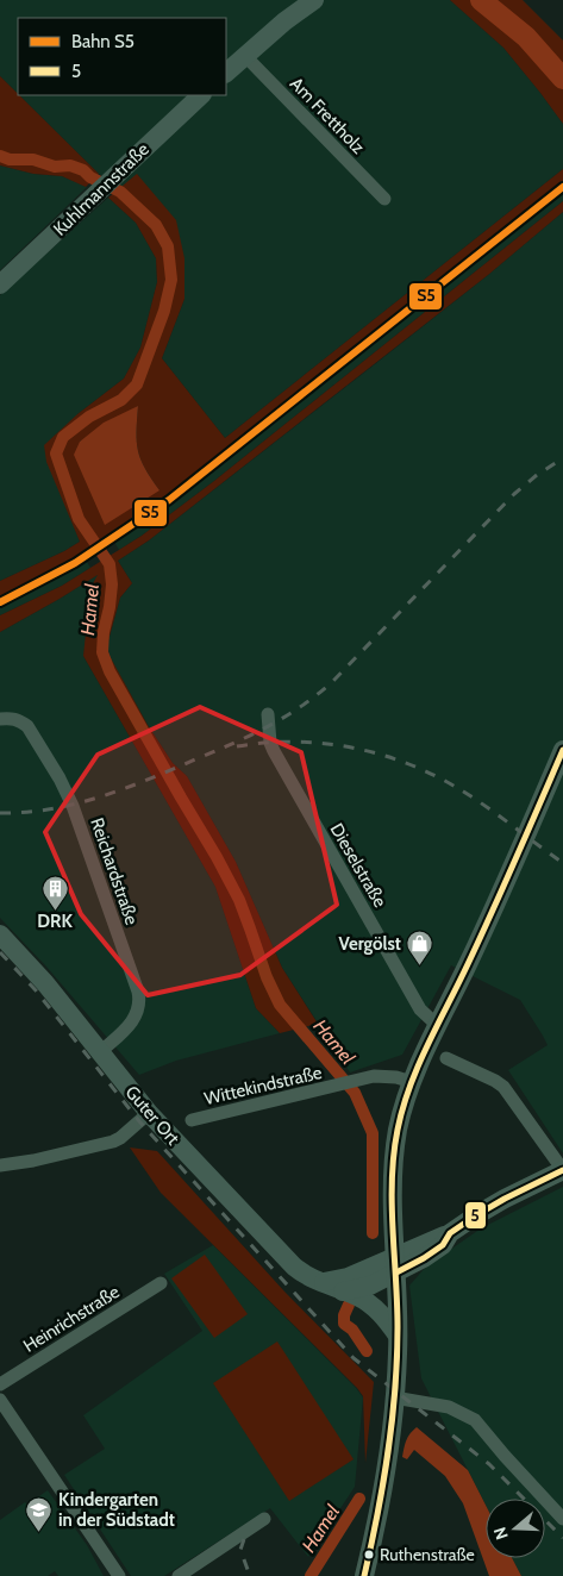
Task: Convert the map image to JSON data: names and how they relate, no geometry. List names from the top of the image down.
{
  "streets": {
    "main road": ["Kuhlmannstraße", "Guter Ort"],
    "street": [
      "Am Frettholz",
      "Dieselstraße",
      "Reichardstraße",
      "Wittekindstraße",
      "Heinrichstraße"
    ]
  },
  "crossings": [
    ["Reichardstraße", "Guter Ort"]
  ],
  "water": ["Hamel"],
  "places": {
    "building": ["DRK"],
    "shop": ["Vergölst"],
    "school or university": ["Kindergarten in der Südstadt"],
    "other": ["Ruthenstraße"]
  },
  "lines": ["rail line S5", "transit line 5"],
  "legend": ["Bahn S5", "5"],
  "north": "left"
}
